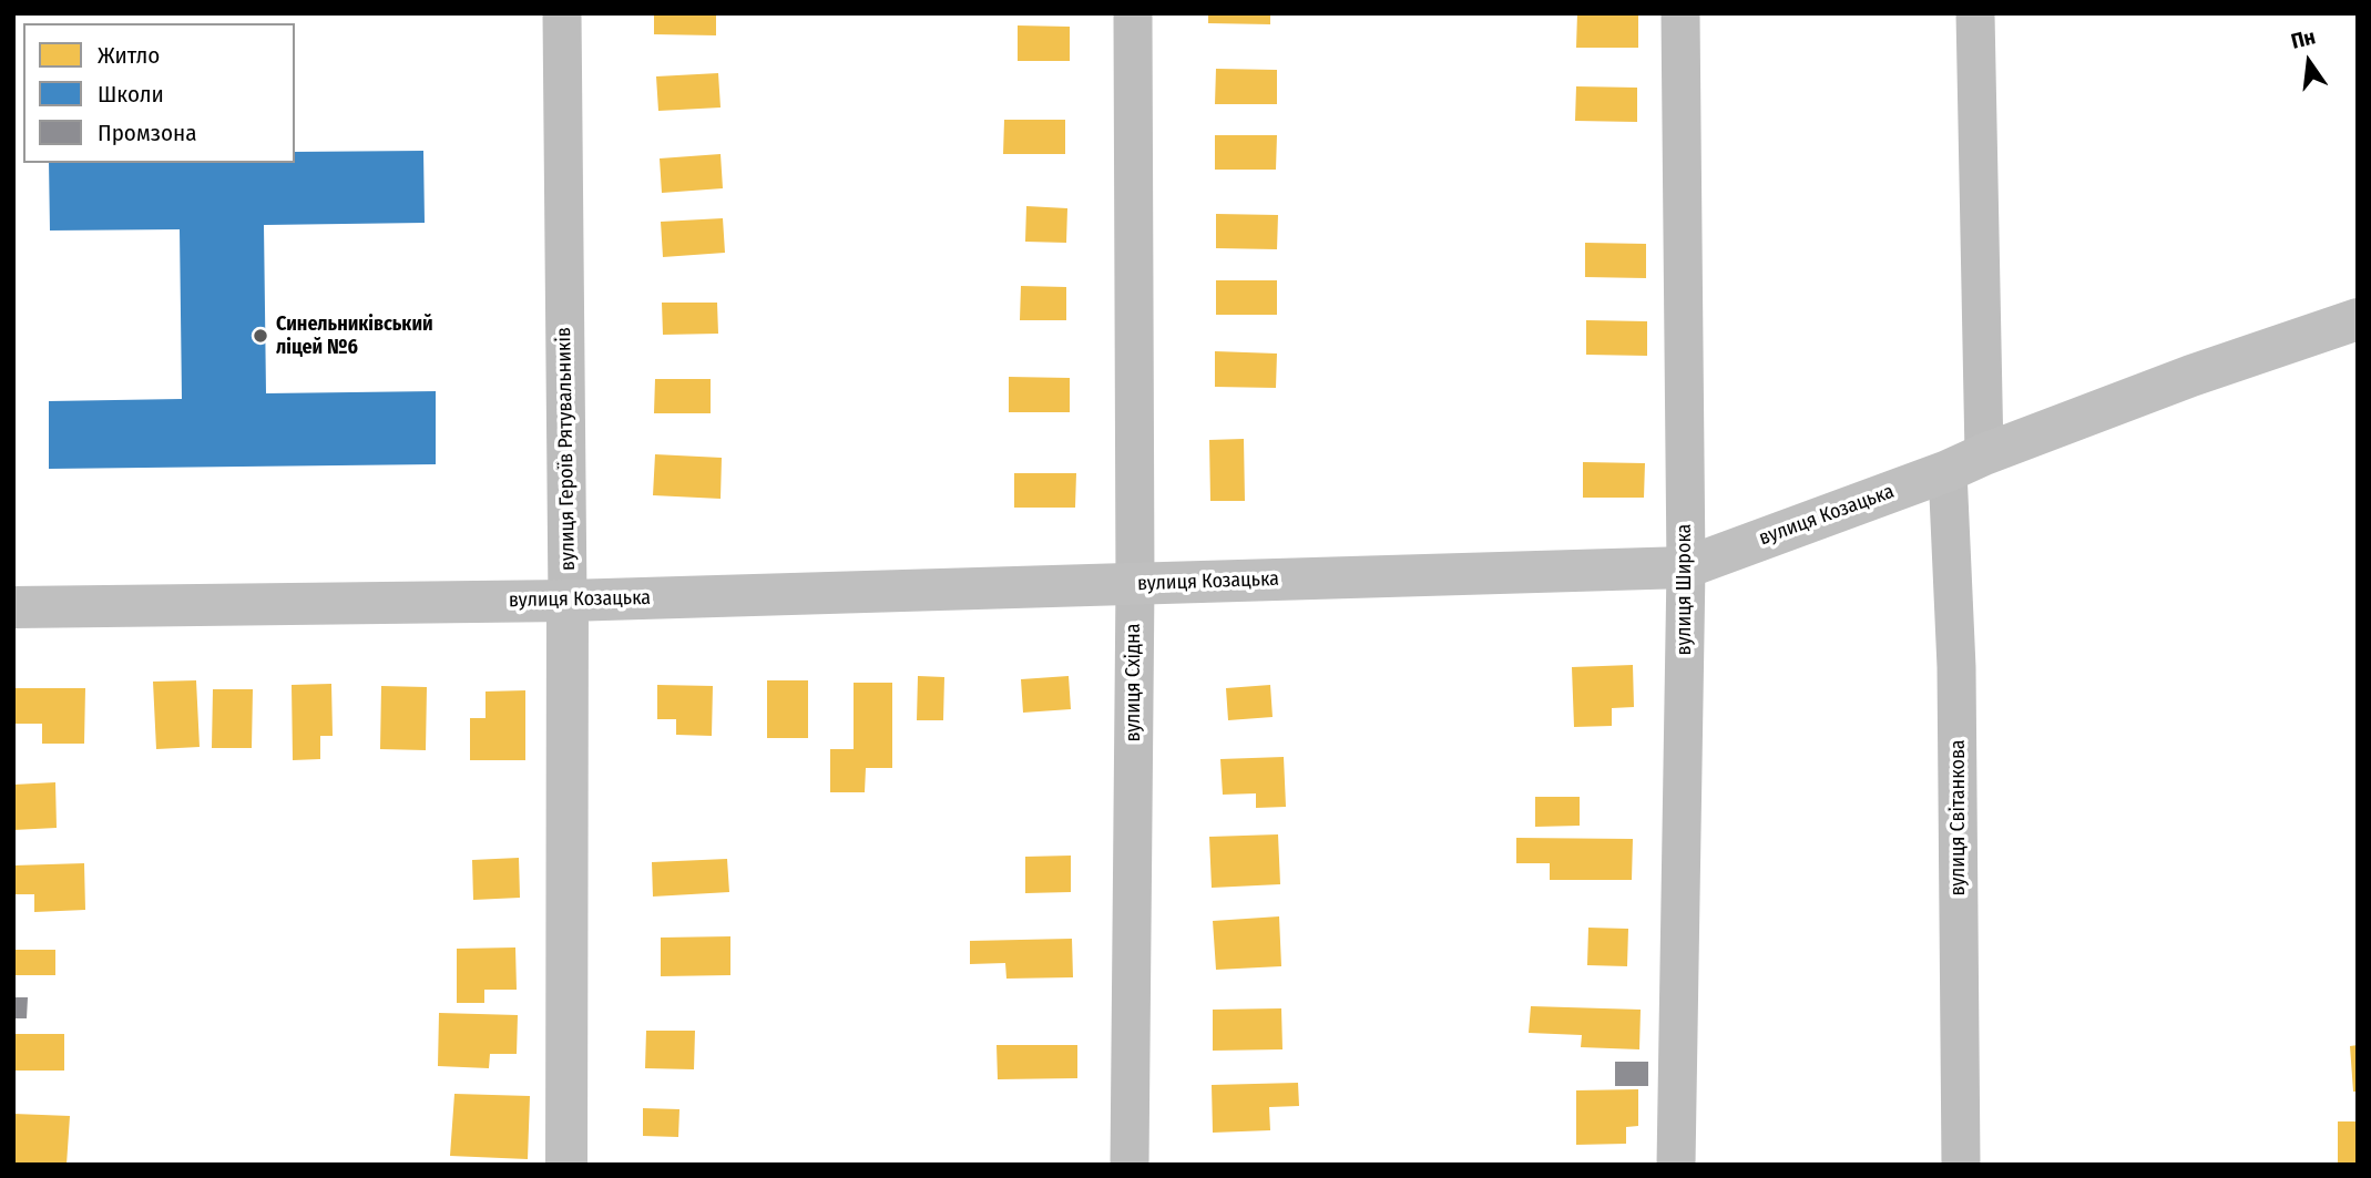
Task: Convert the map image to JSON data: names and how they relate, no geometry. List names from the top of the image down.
{
  "streets": {
    "street": [
      "вулиця Героїв Рятувальників",
      "вулиця Козацька",
      "вулиця Широка",
      "вулиця Східна",
      "вулиця Світанкова"
    ]
  },
  "crossings": [
    ["вулиця Героїв Рятувальників", "вулиця Козацька"],
    ["вулиця Козацька", "вулиця Широка"],
    ["вулиця Козацька", "вулиця Східна"],
    ["вулиця Козацька", "вулиця Світанкова"]
  ],
  "places": ["Синельниківський ліцей №6"],
  "legend": ["Житло", "Школи", "Промзона"],
  "north": "top"
}
